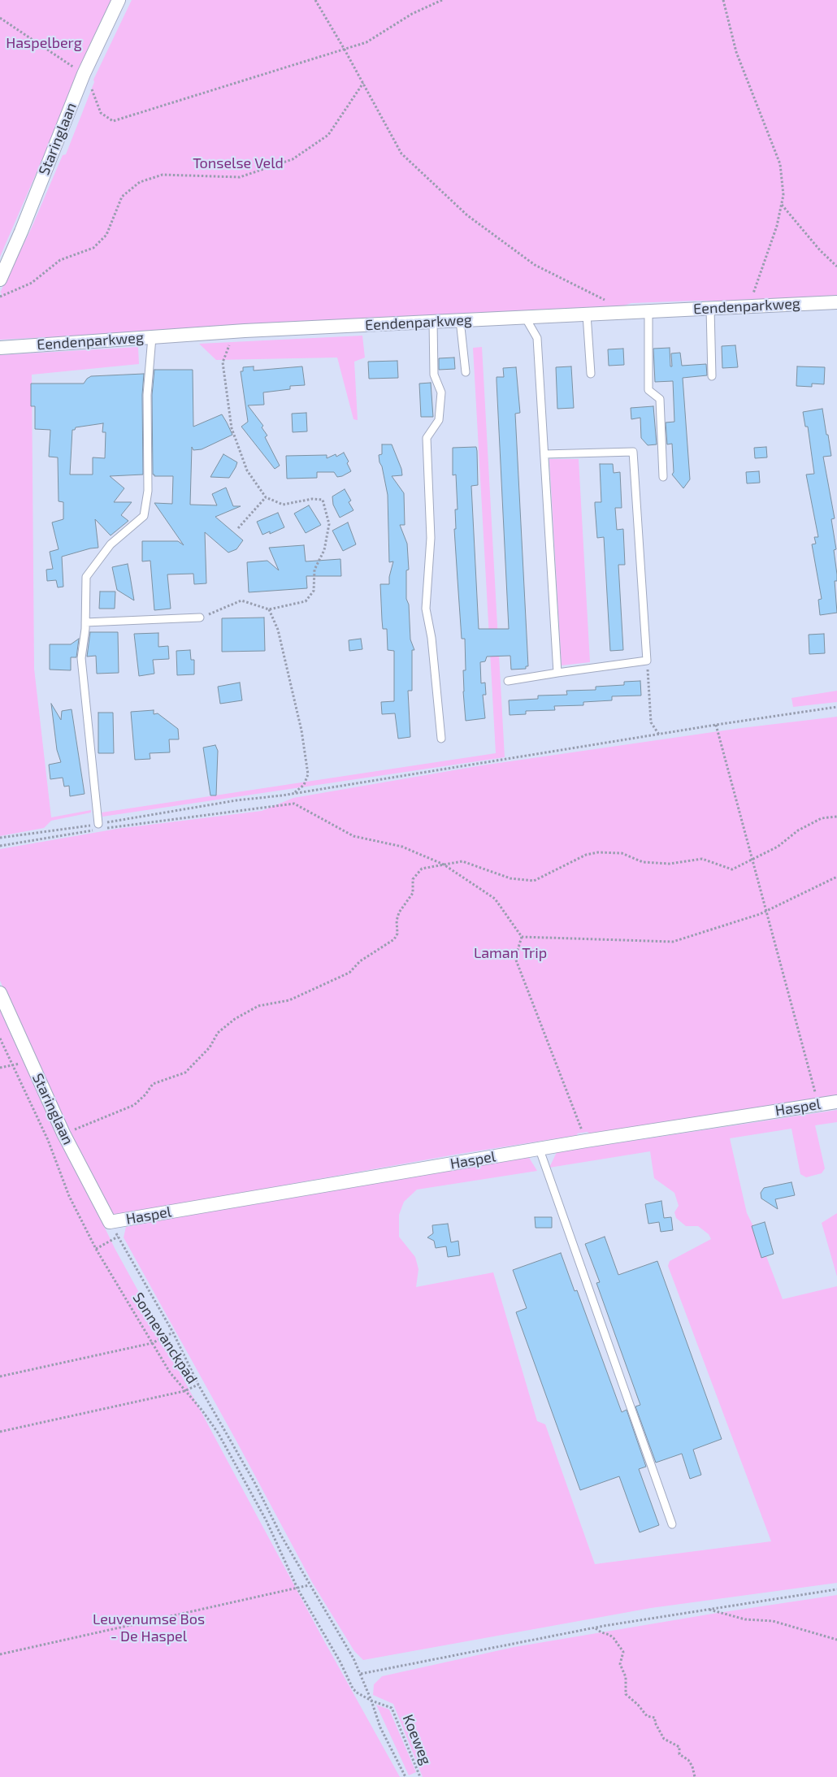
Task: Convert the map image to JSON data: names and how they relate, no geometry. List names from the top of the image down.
{
  "streets": {
    "street": ["Staringlaan", "Eendenparkweg", "Haspel"],
    "path": ["Sonnevanckpad", "Koeweg"]
  },
  "crossings": [
    ["Staringlaan", "Haspel"],
    ["Sonnevanckpad", "Koeweg"]
  ],
  "parks": [
    "Haspelberg",
    "Tonselse Veld",
    "Laman Trip",
    "Leuvenumse Bos - De Haspel"
  ]
}
